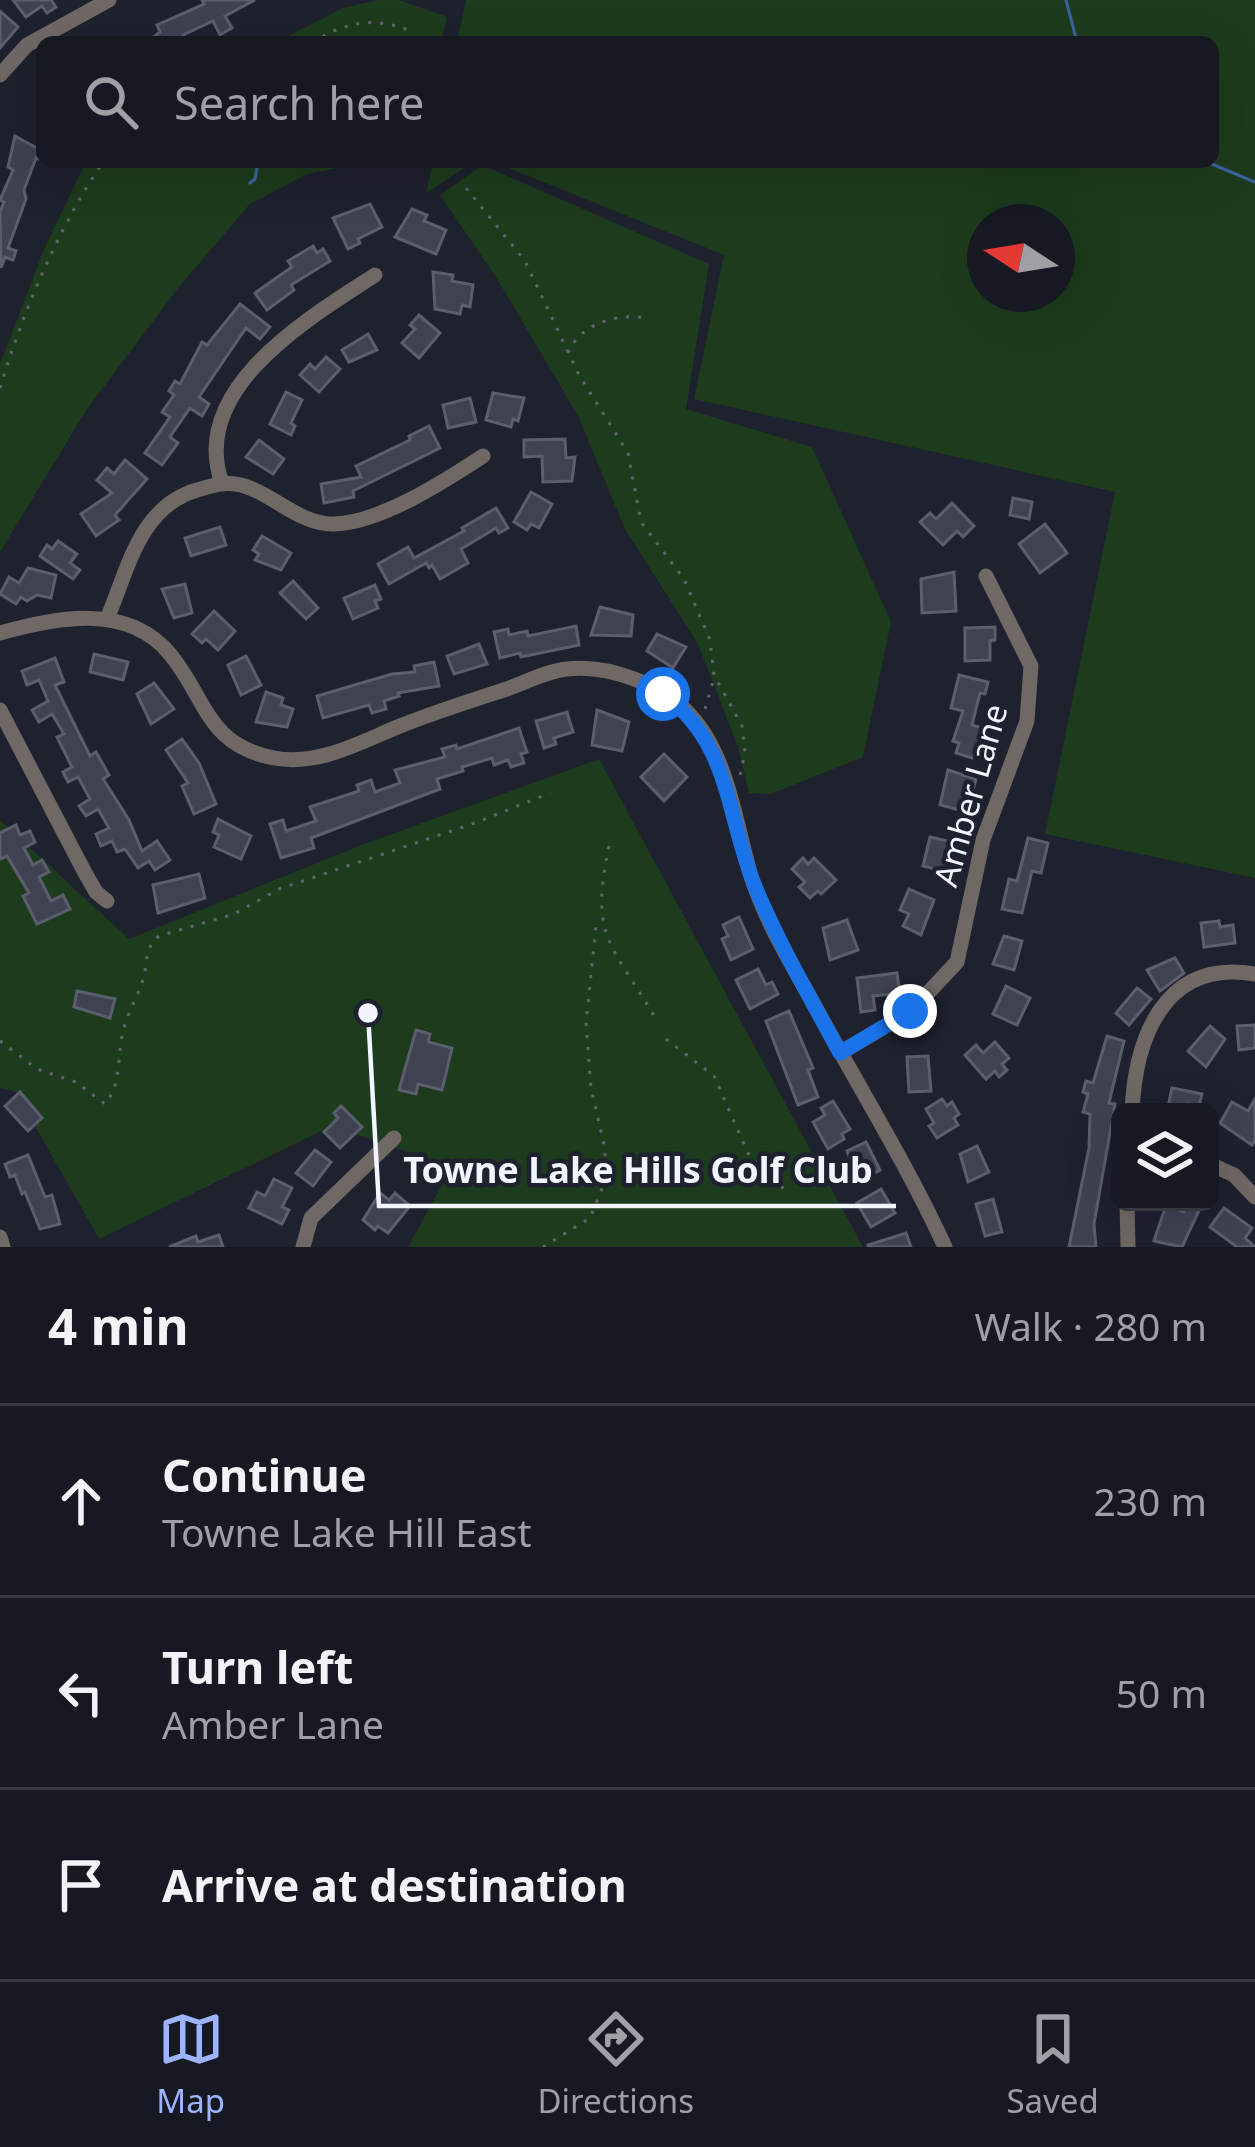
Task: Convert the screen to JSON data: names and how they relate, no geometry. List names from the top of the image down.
{
  "streets": {
    "street": ["Amber Lane"]
  },
  "places": ["Towne Lake Hills Golf Club"],
  "north": "left",
  "page": {
    "search": "Search here",
    "heading": ["4 min", "Walk · 280 m"],
    "list": [
      ["Continue", "Towne Lake Hill East", "230 m"],
      ["Turn left", "Amber Lane", "50 m"],
      "Arrive at destination"
    ],
    "nav": ["Map", "Directions", "Saved"]
  }
}
